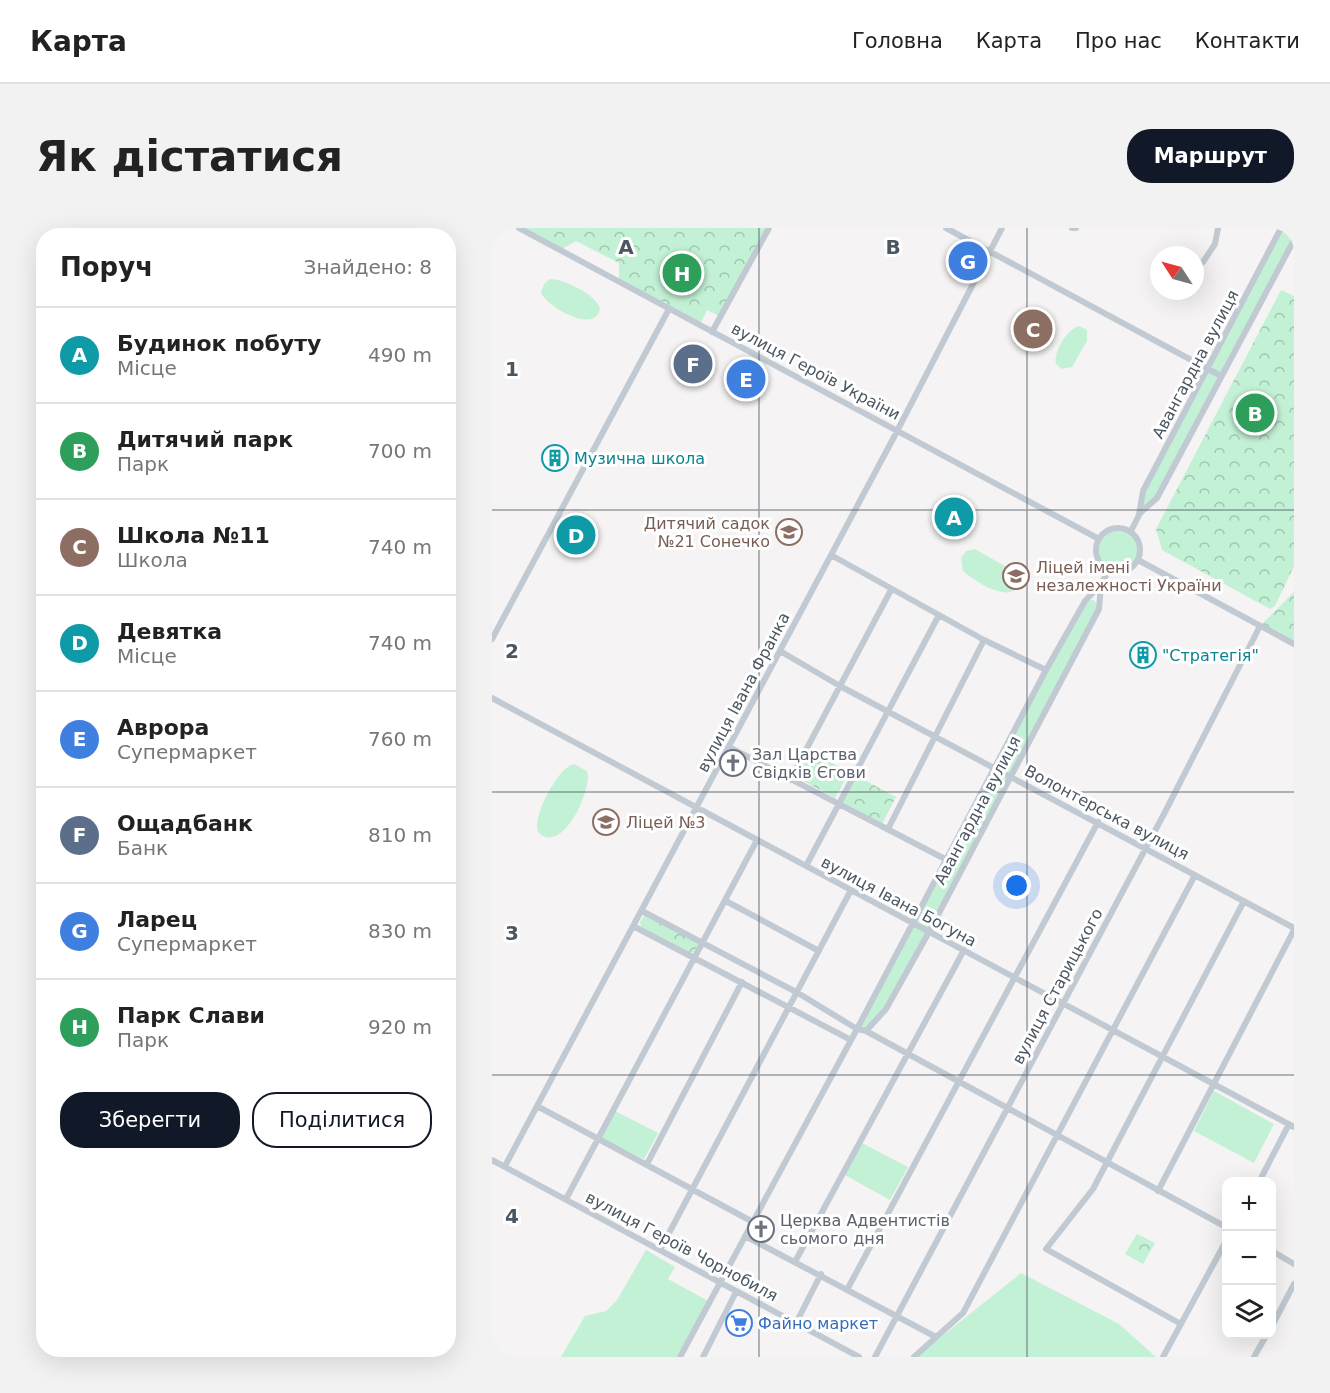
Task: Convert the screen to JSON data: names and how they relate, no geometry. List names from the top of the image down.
{
  "streets": {
    "street": [
      "Авангардна вулиця",
      "вулиця Героїв України",
      "вулиця Івана Франка",
      "Волонтерська вулиця",
      "вулиця Івана Богуна",
      "вулиця Старицького",
      "вулиця Героїв Чорнобиля"
    ]
  },
  "crossings": [
    ["Авангардна вулиця", "вулиця Героїв України"],
    ["Авангардна вулиця", "Волонтерська вулиця"],
    ["Авангардна вулиця", "вулиця Івана Богуна"],
    ["Авангардна вулиця", "вулиця Героїв Чорнобиля"],
    ["вулиця Героїв України", "вулиця Івана Франка"],
    ["вулиця Івана Франка", "Волонтерська вулиця"],
    ["вулиця Івана Франка", "вулиця Івана Богуна"],
    ["вулиця Івана Франка", "вулиця Героїв Чорнобиля"],
    ["Волонтерська вулиця", "вулиця Старицького"],
    ["вулиця Івана Богуна", "вулиця Старицького"]
  ],
  "places": {
    "building": ["Музична школа", "\"Стратегія\""],
    "school or university": ["Дитячий садок №21 Сонечко", "Ліцей імені незалежності України", "Ліцей №3"],
    "church": ["Зал Царства Свідків Єгови", "Церква Адвентистів сьомого дня"],
    "supermarket": ["Файно маркет"]
  },
  "north": "top left",
  "page": {
    "header": "Карта",
    "nav": [
      "Головна",
      "Карта",
      "Про нас",
      "Контакти"
    ],
    "buttons": [
      "Маршрут",
      ["Зберегти", "Поділитися"]
    ],
    "title": "Як дістатися",
    "heading": ["Поруч", "Знайдено: 8"],
    "pins": [
      "G",
      "H",
      "C",
      "F",
      "E",
      "B",
      "A",
      "D"
    ],
    "list": [
      {
        "mark": "A",
        "name": "Будинок побуту",
        "note": "Місце",
        "value": "490 m"
      },
      {
        "mark": "B",
        "name": "Дитячий парк",
        "note": "Парк",
        "value": "700 m"
      },
      {
        "mark": "C",
        "name": "Школа №11",
        "note": "Школа",
        "value": "740 m"
      },
      {
        "mark": "D",
        "name": "Девятка",
        "note": "Місце",
        "value": "740 m"
      },
      {
        "mark": "E",
        "name": "Аврора",
        "note": "Супермаркет",
        "value": "760 m"
      },
      {
        "mark": "F",
        "name": "Ощадбанк",
        "note": "Банк",
        "value": "810 m"
      },
      {
        "mark": "G",
        "name": "Ларец",
        "note": "Супермаркет",
        "value": "830 m"
      },
      {
        "mark": "H",
        "name": "Парк Слави",
        "note": "Парк",
        "value": "920 m"
      }
    ],
    "map_buttons": ["+", "−"]
  },
  "grid": {
    "columns": ["A", "B"],
    "rows": [
      "1",
      "2",
      "3",
      "4"
    ]
  }
}
